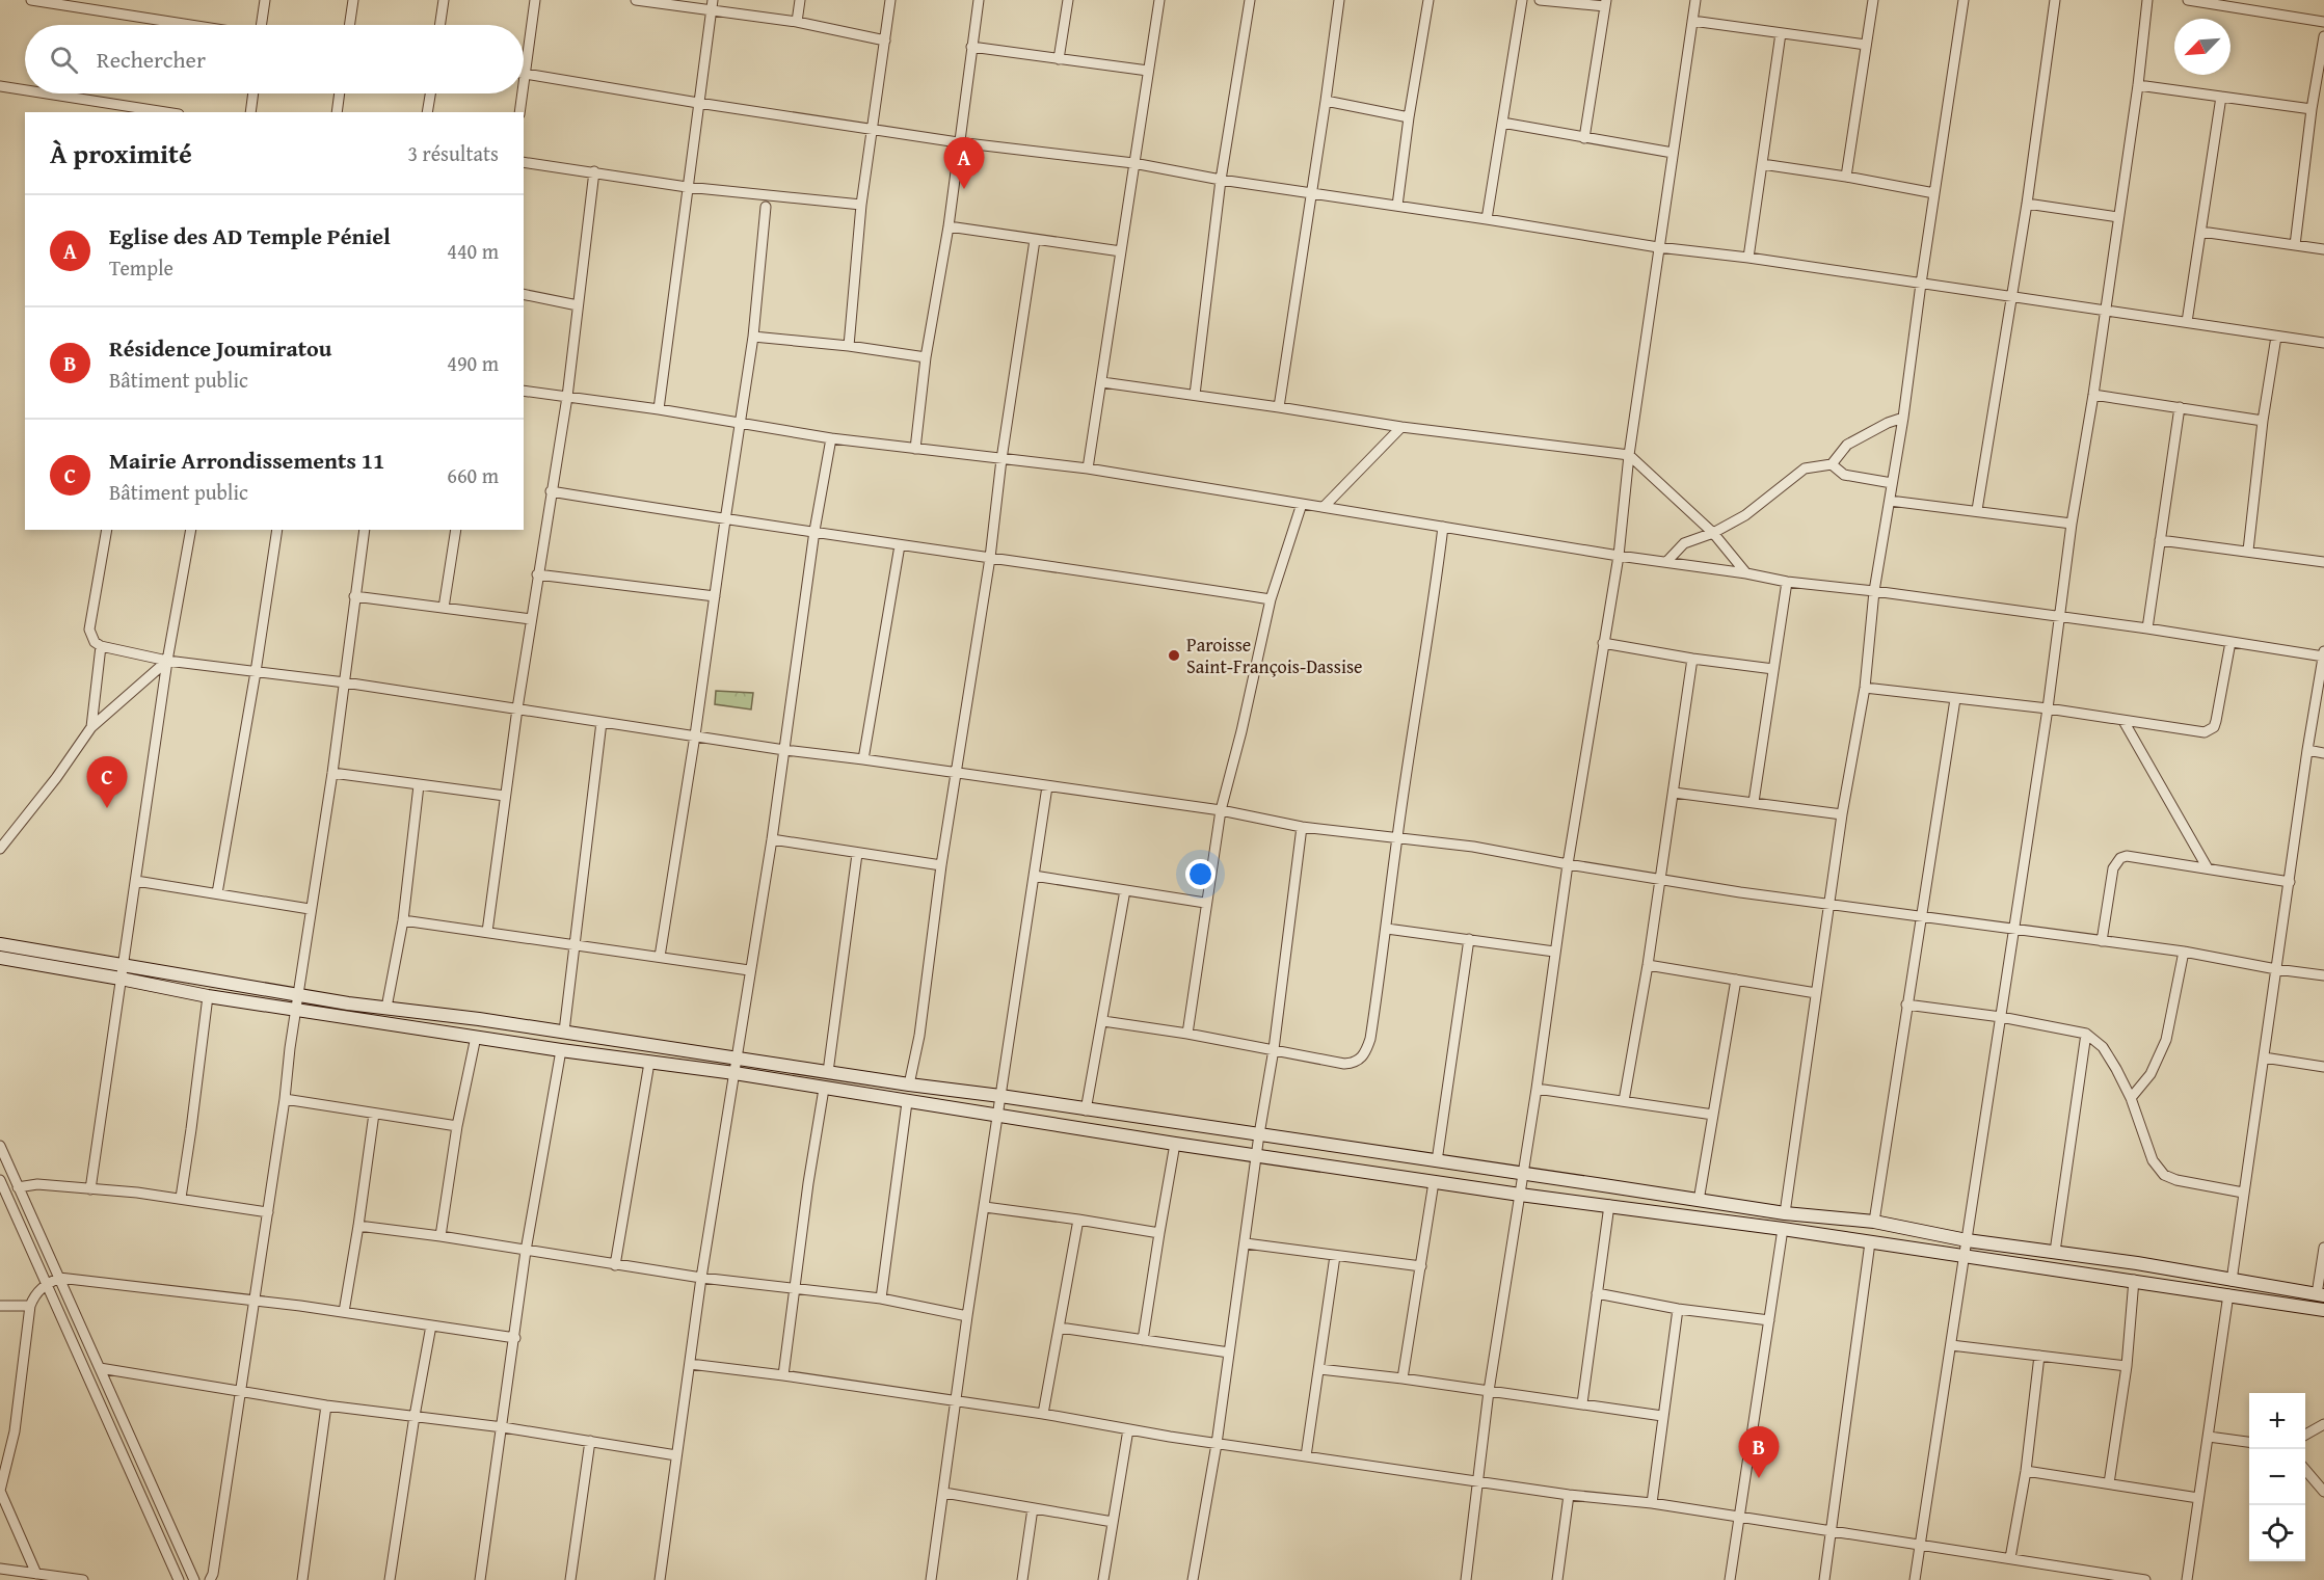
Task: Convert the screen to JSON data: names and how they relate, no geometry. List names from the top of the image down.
{
  "places": ["Paroisse Saint-François-Dassise"],
  "north": "bottom left",
  "page": {
    "search": "Rechercher",
    "heading": ["À proximité", "3 résultats"],
    "pins": ["A", "C", "B"],
    "list": [
      {
        "mark": "A",
        "name": "Eglise des AD Temple Péniel",
        "note": "Temple",
        "value": "440 m"
      },
      {
        "mark": "B",
        "name": "Résidence Joumiratou",
        "note": "Bâtiment public",
        "value": "490 m"
      },
      {
        "mark": "C",
        "name": "Mairie Arrondissements 11",
        "note": "Bâtiment public",
        "value": "660 m"
      }
    ],
    "map_buttons": ["+", "−"]
  }
}
